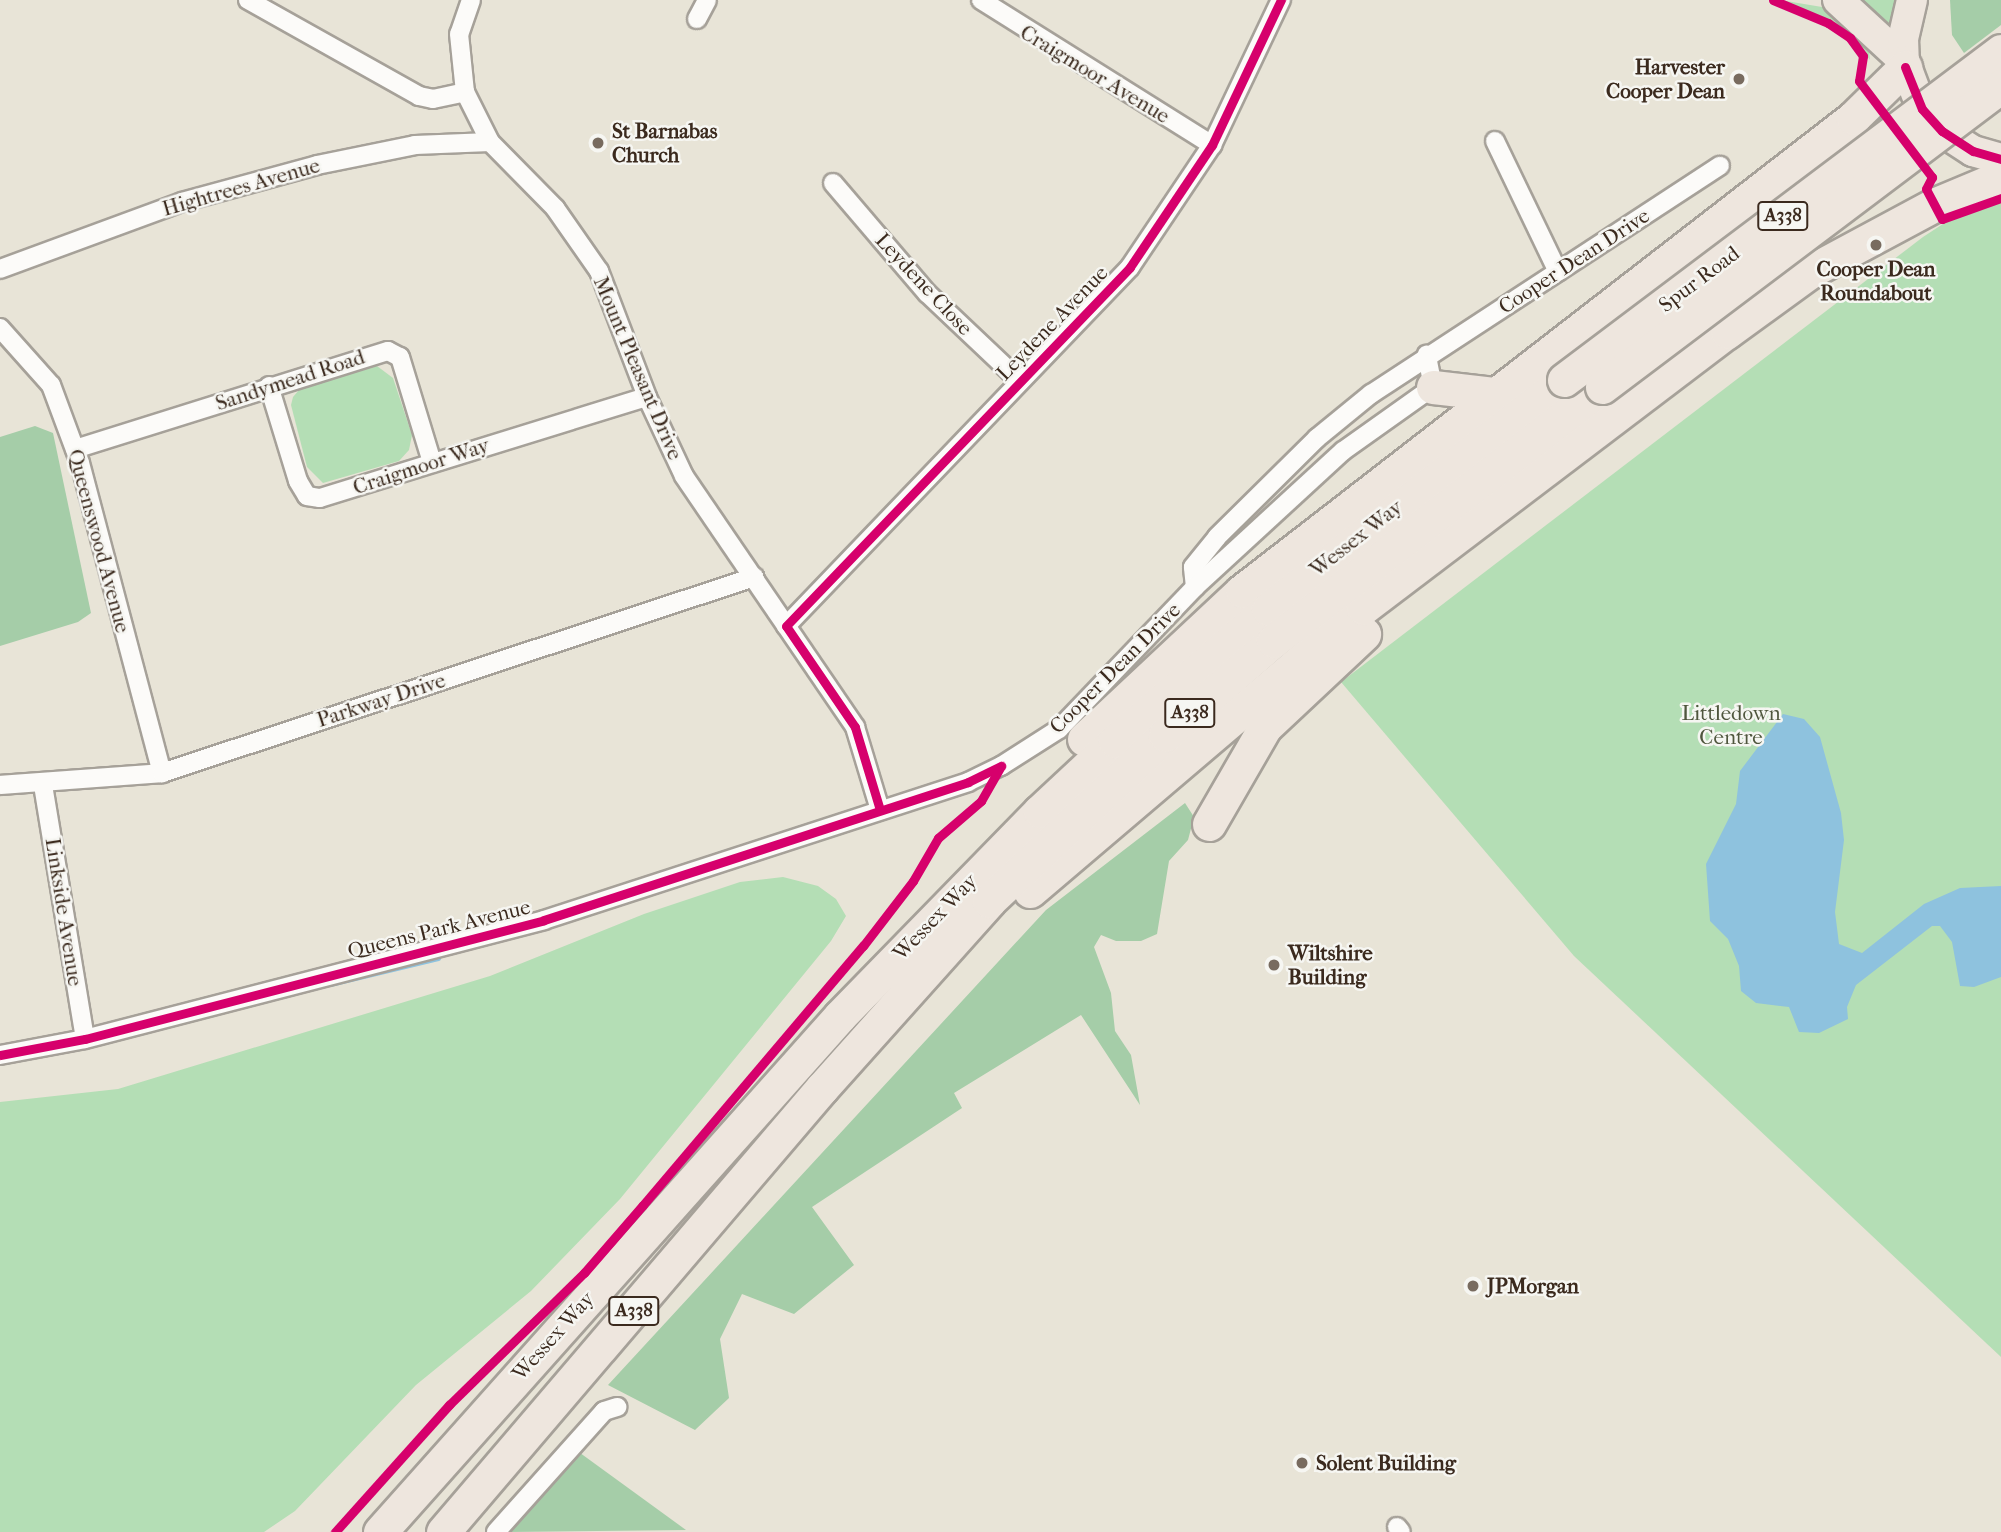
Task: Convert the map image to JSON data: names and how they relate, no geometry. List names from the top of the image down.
{
  "streets": {
    "highway": ["A338", "Spur Road", "Wessex Way"],
    "street": [
      "Craigmoor Avenue",
      "Hightrees Avenue",
      "Cooper Dean Drive",
      "Leydene Close",
      "Leydene Avenue",
      "Mount Pleasant Drive",
      "Sandymead Road",
      "Craigmoor Way",
      "Queenswood Avenue",
      "Parkway Drive",
      "Linkside Avenue",
      "Queens Park Avenue"
    ]
  },
  "crossings": [
    ["Craigmoor Avenue", "Leydene Avenue"],
    ["Hightrees Avenue", "Mount Pleasant Drive"],
    ["Cooper Dean Drive", "Mount Pleasant Drive"],
    ["Cooper Dean Drive", "Queens Park Avenue"],
    ["Spur Road", "Wessex Way"],
    ["Leydene Close", "Leydene Avenue"],
    ["Leydene Avenue", "Mount Pleasant Drive"],
    ["Mount Pleasant Drive", "Craigmoor Way"],
    ["Mount Pleasant Drive", "Parkway Drive"],
    ["Mount Pleasant Drive", "Queens Park Avenue"],
    ["Sandymead Road", "Craigmoor Way"],
    ["Sandymead Road", "Queenswood Avenue"],
    ["Queenswood Avenue", "Parkway Drive"],
    ["Parkway Drive", "Linkside Avenue"],
    ["Linkside Avenue", "Queens Park Avenue"]
  ],
  "parks": ["Littledown Centre"],
  "places": [
    "Harvester Cooper Dean",
    "St Barnabas Church",
    "Cooper Dean Roundabout",
    "Wiltshire Building",
    "JPMorgan",
    "Solent Building"
  ]
}
